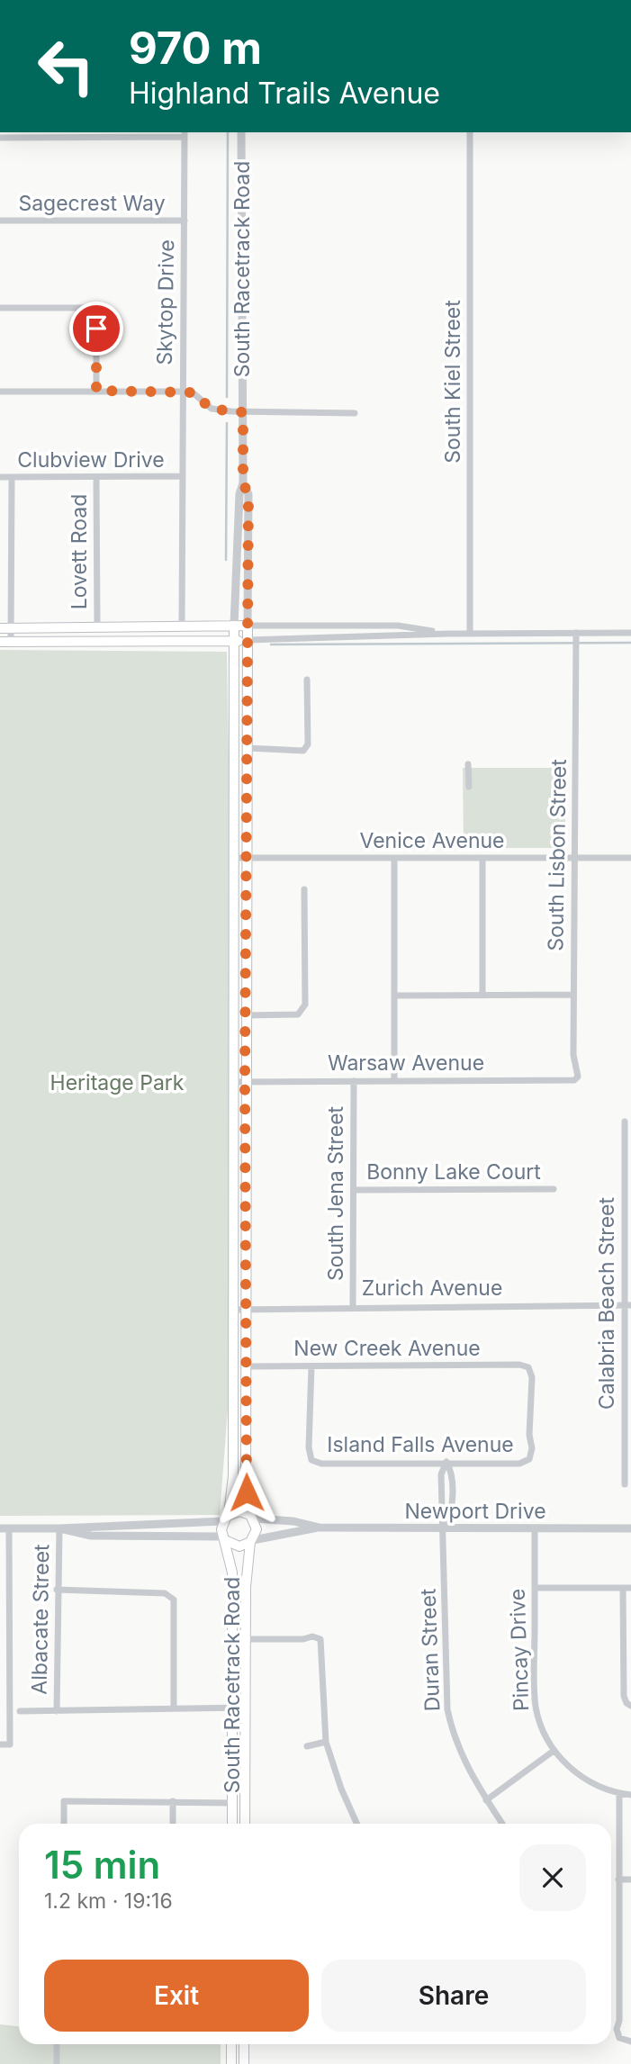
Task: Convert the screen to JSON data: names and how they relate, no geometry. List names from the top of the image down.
{
  "streets": {
    "main road": ["South Racetrack Road"],
    "street": [
      "Sagecrest Way",
      "Skytop Drive",
      "South Kiel Street",
      "Clubview Drive",
      "Lovett Road",
      "Venice Avenue",
      "South Lisbon Street",
      "Warsaw Avenue",
      "Bonny Lake Court",
      "South Jena Street",
      "Zurich Avenue",
      "Calabria Beach Street",
      "New Creek Avenue",
      "Island Falls Avenue",
      "Newport Drive",
      "Albacate Street",
      "Duran Street",
      "Pincay Drive"
    ]
  },
  "crossings": [
    ["Sagecrest Way", "Skytop Drive"],
    ["South Racetrack Road", "Venice Avenue"],
    ["South Racetrack Road", "Warsaw Avenue"],
    ["South Racetrack Road", "Zurich Avenue"],
    ["South Racetrack Road", "New Creek Avenue"],
    ["South Racetrack Road", "Newport Drive"],
    ["Skytop Drive", "Clubview Drive"],
    ["Clubview Drive", "Lovett Road"],
    ["Venice Avenue", "South Lisbon Street"],
    ["South Lisbon Street", "Warsaw Avenue"],
    ["Warsaw Avenue", "South Jena Street"],
    ["Bonny Lake Court", "South Jena Street"],
    ["South Jena Street", "Zurich Avenue"],
    ["Zurich Avenue", "Calabria Beach Street"],
    ["New Creek Avenue", "Island Falls Avenue"],
    ["Island Falls Avenue", "Duran Street"],
    ["Newport Drive", "Duran Street"],
    ["Newport Drive", "Pincay Drive"]
  ],
  "parks": ["Heritage Park"],
  "page": {
    "turn": ["970 m", "Highland Trails Avenue"],
    "heading": ["15 min", "1.2 km · 19:16"],
    "buttons": ["Exit", "Share"]
  }
}
